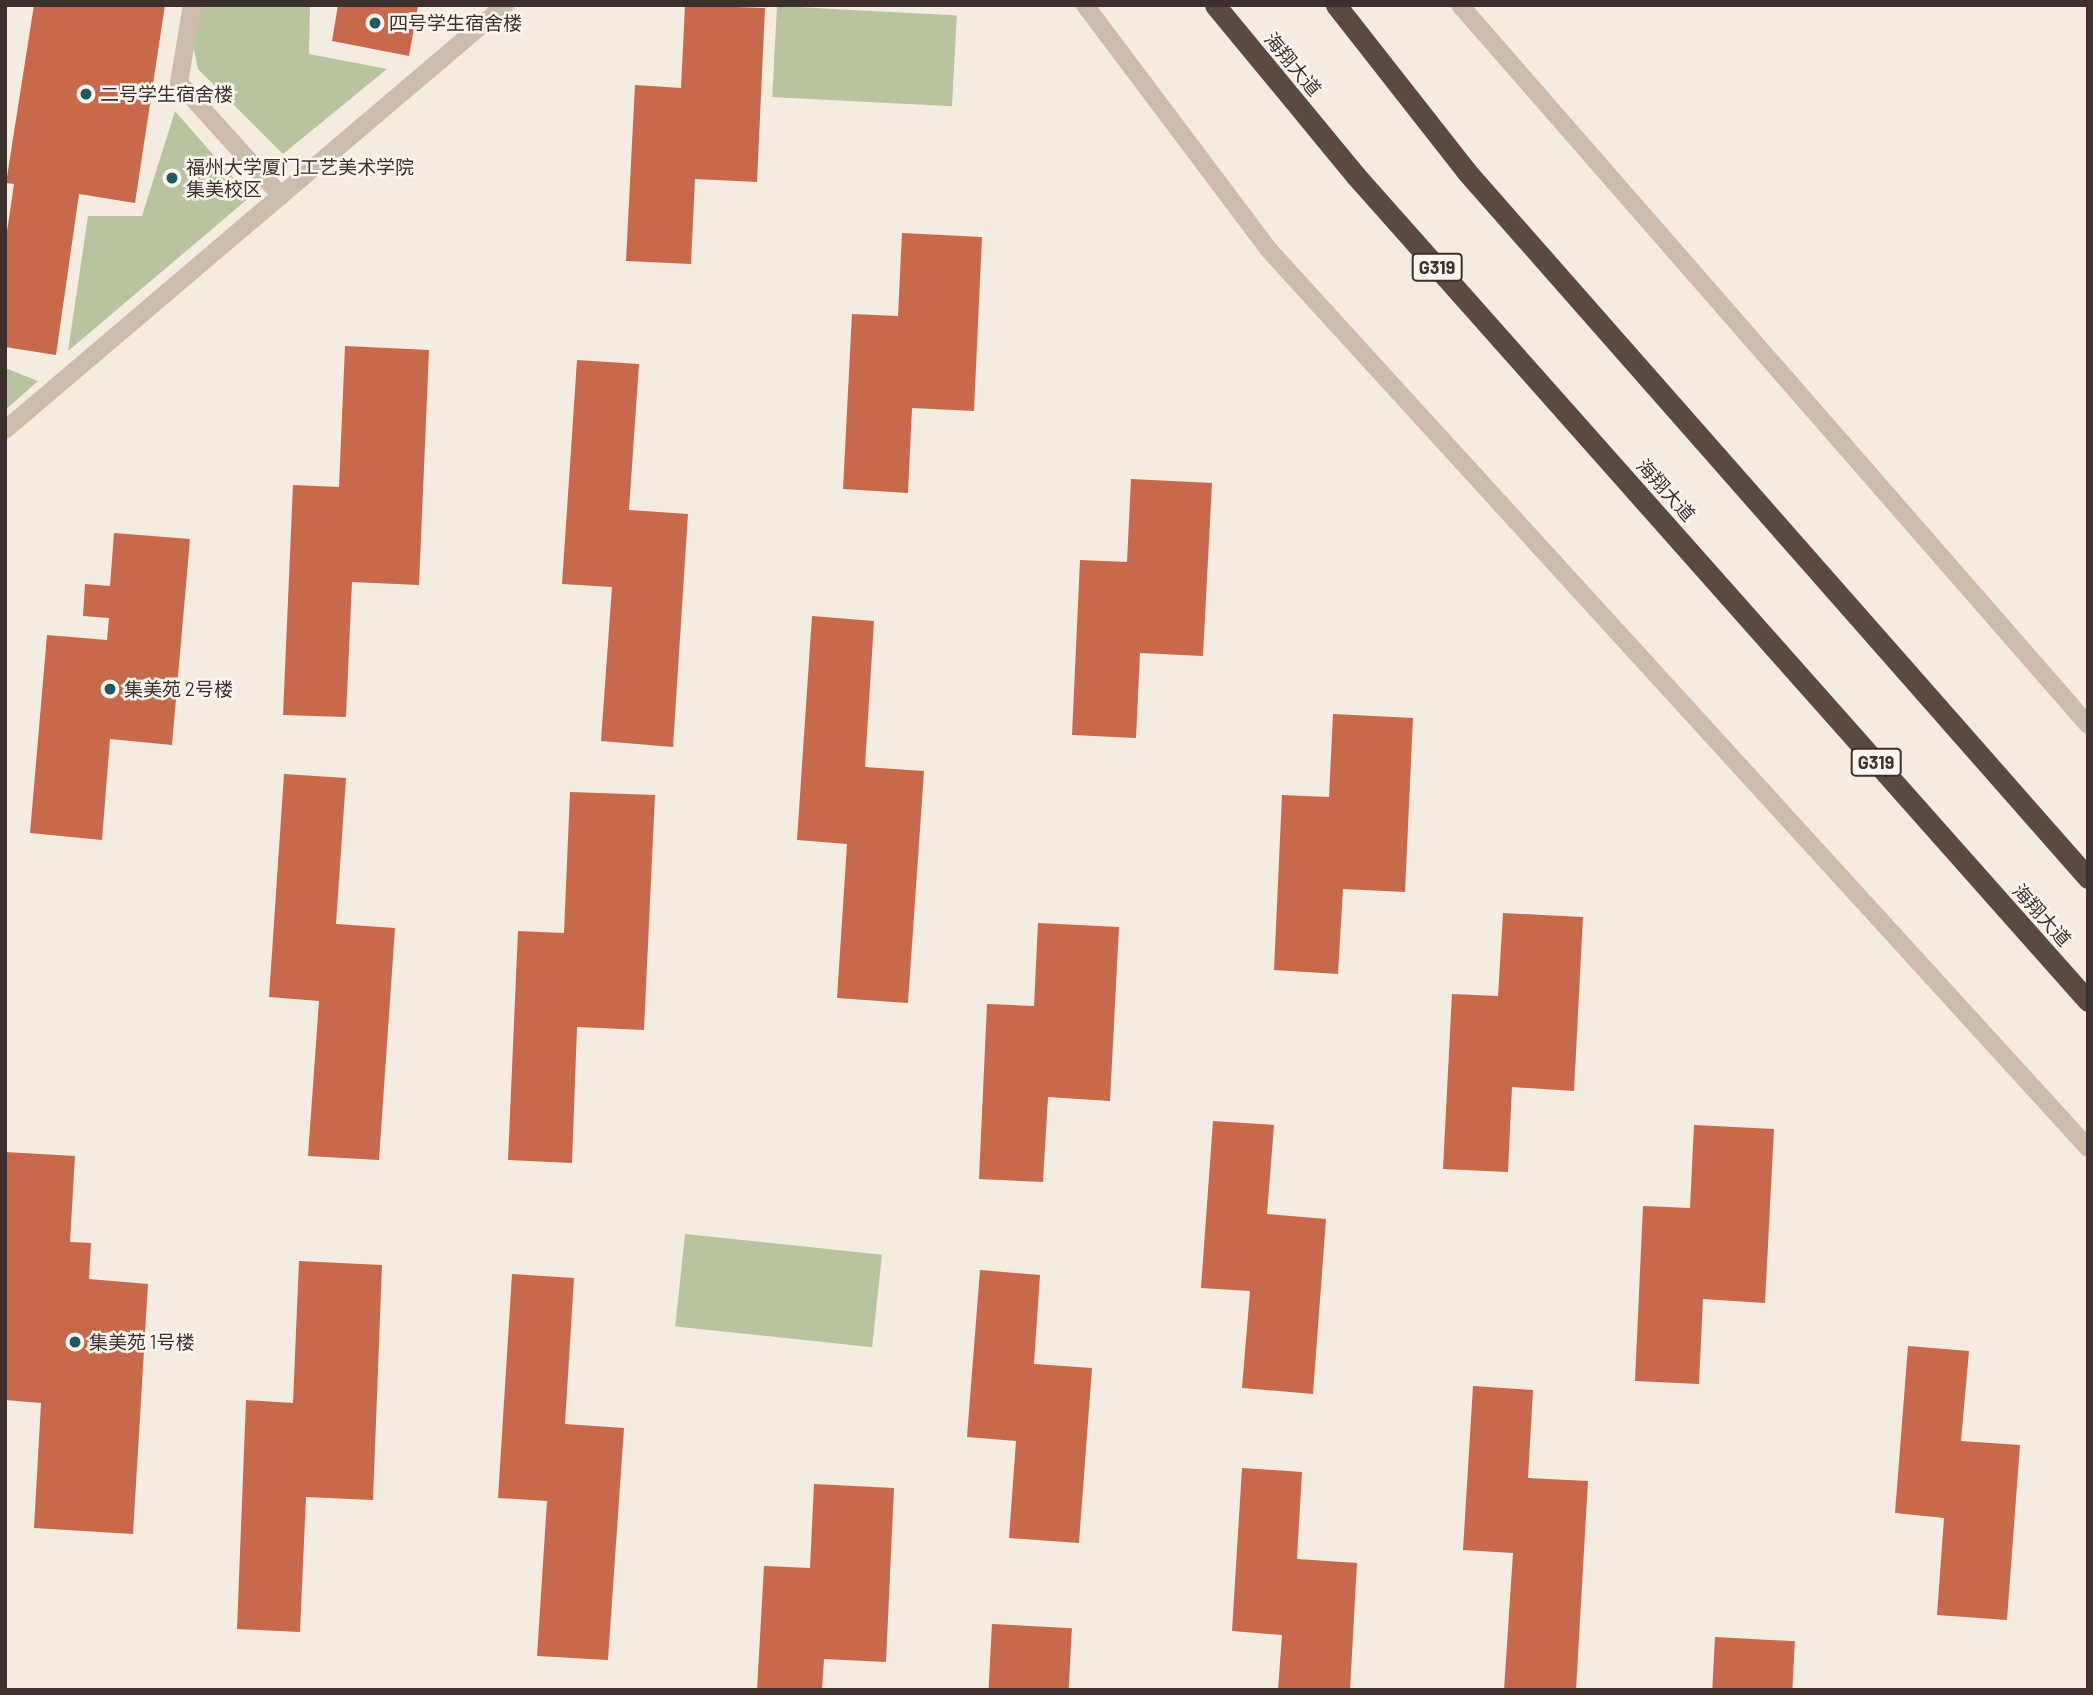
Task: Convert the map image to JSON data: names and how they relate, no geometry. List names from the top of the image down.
{
  "streets": {
    "highway": ["海翔大道", "G319"]
  },
  "places": [
    "四号学生宿舍楼",
    "二号学生宿舍楼",
    "福州大学厦门工艺美术学院 集美校区",
    "集美苑 2号楼",
    "集美苑 1号楼"
  ]
}
